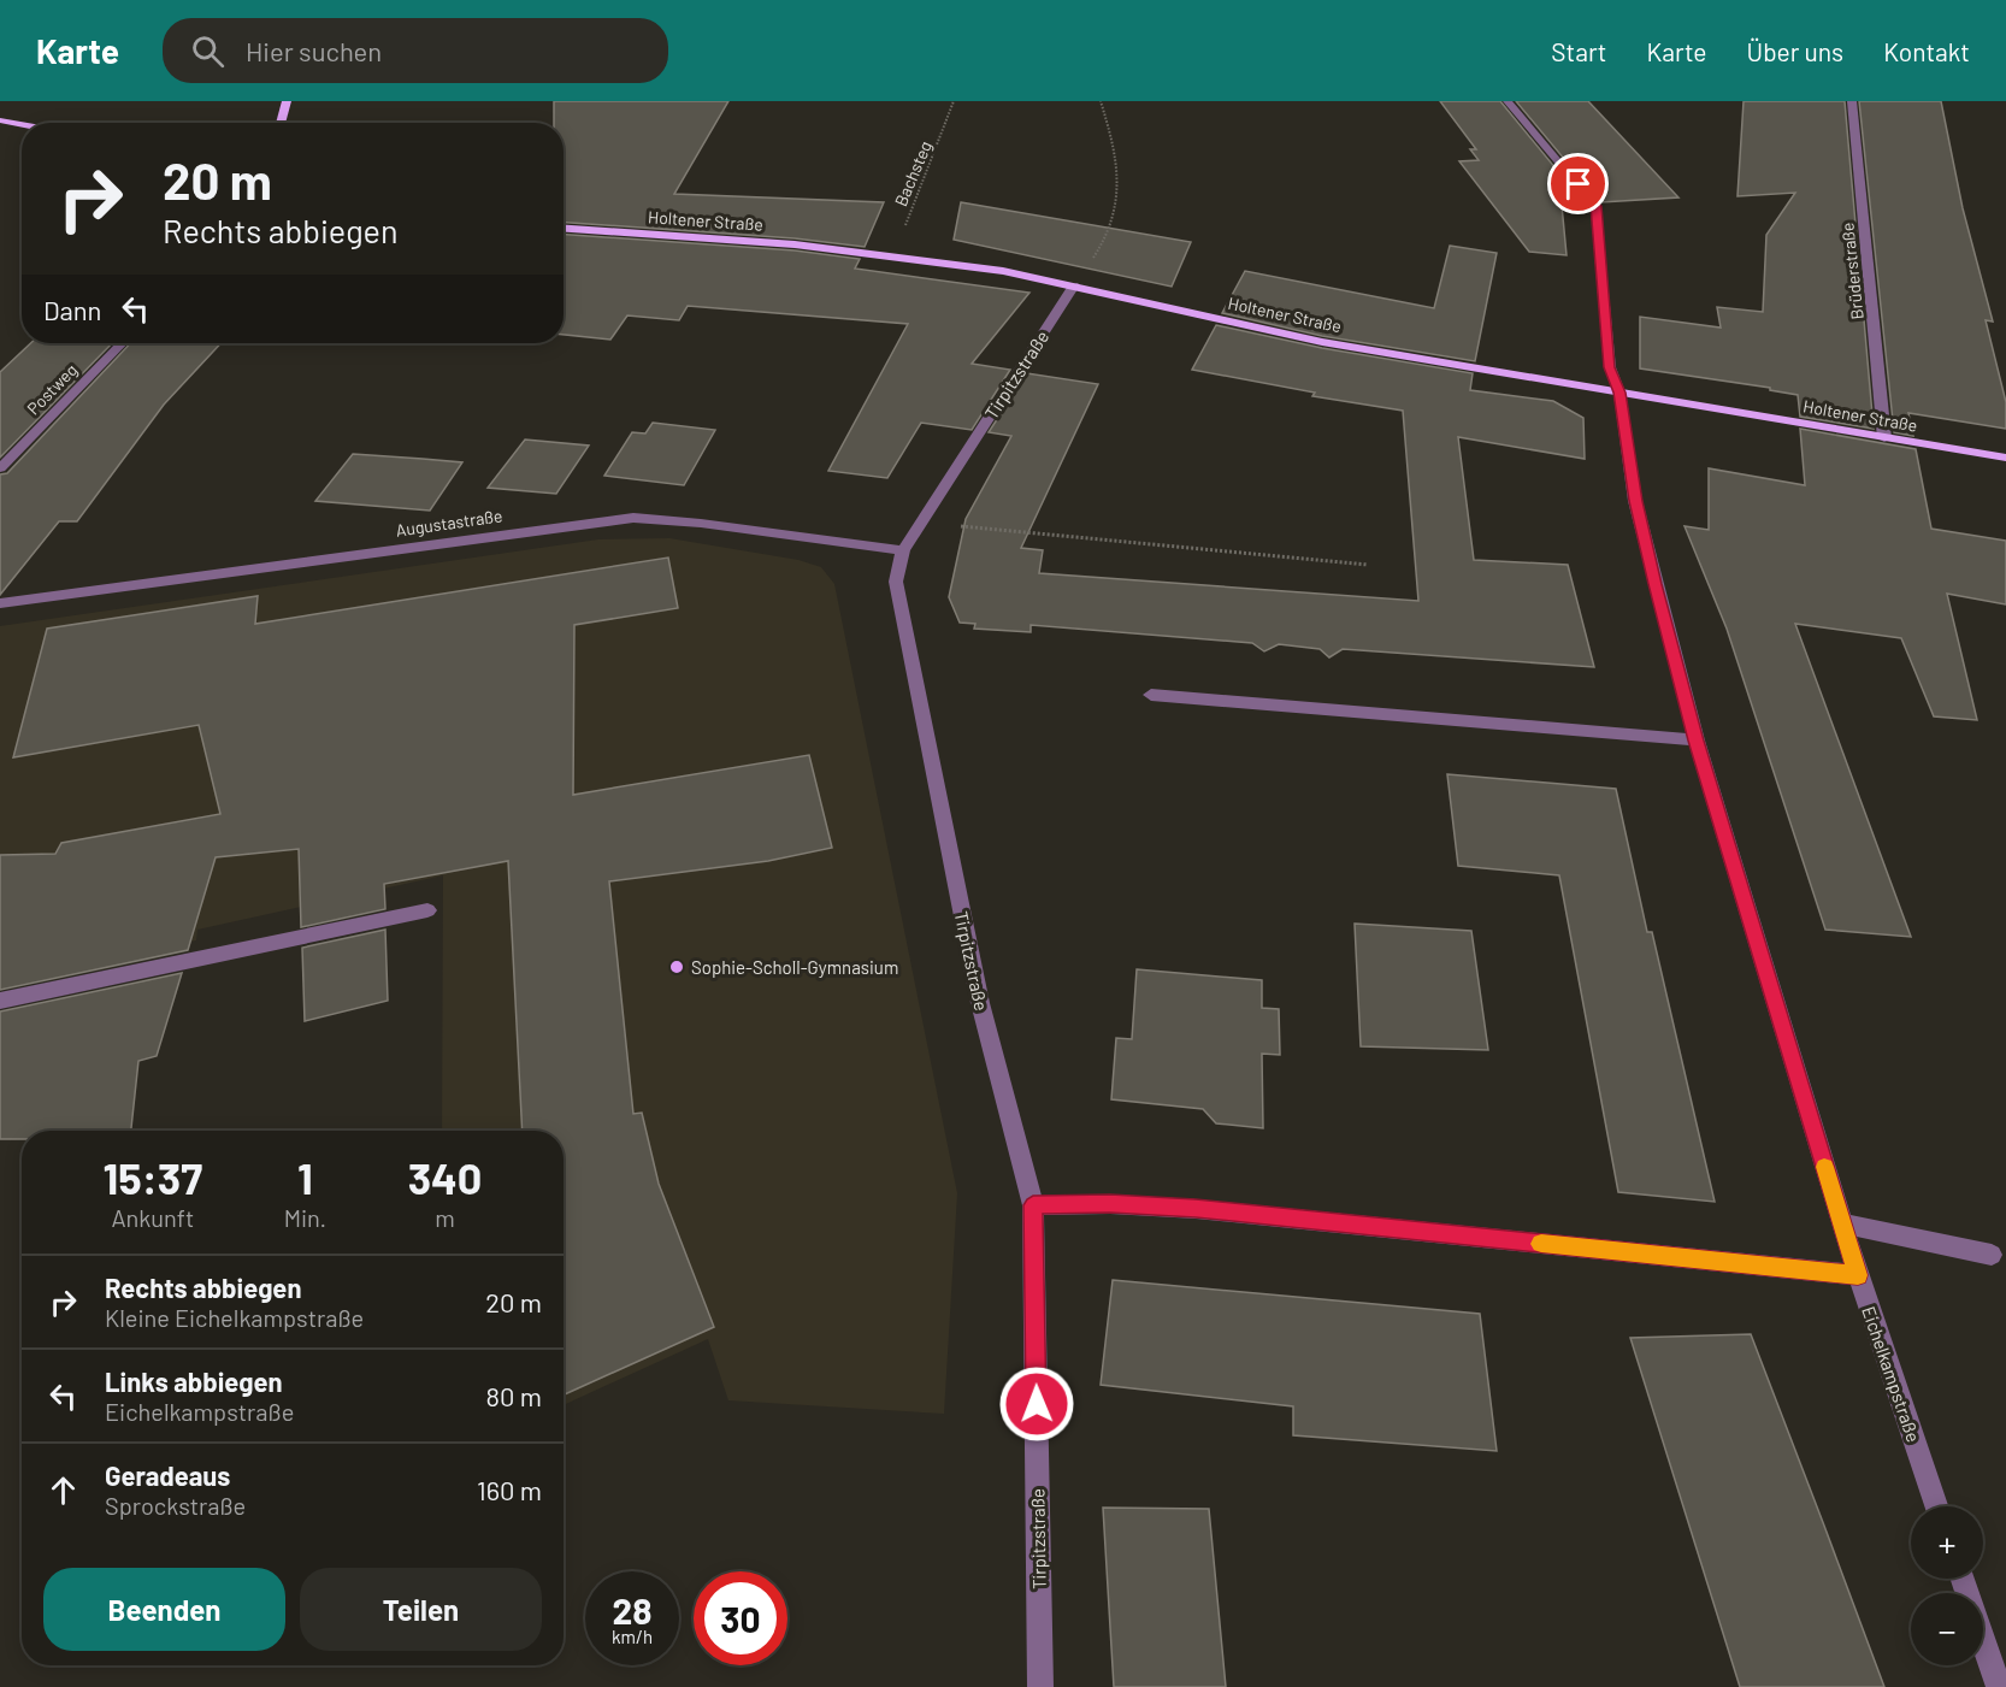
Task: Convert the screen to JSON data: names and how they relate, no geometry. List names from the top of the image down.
{
  "streets": {
    "main road": ["Holtener Straße"],
    "street": [
      "Brüderstraße",
      "Tirpitzstraße",
      "Postweg",
      "Augustastraße",
      "Eichelkampstraße"
    ],
    "path": ["Bachsteg"]
  },
  "crossings": [
    ["Bachsteg", "Holtener Straße"],
    ["Holtener Straße", "Brüderstraße"],
    ["Holtener Straße", "Tirpitzstraße"],
    ["Holtener Straße", "Eichelkampstraße"],
    ["Tirpitzstraße", "Augustastraße"]
  ],
  "places": ["Sophie-Scholl-Gymnasium"],
  "page": {
    "header": "Karte",
    "search": "Hier suchen",
    "nav": [
      "Start",
      "Karte",
      "Über uns",
      "Kontakt"
    ],
    "turn": ["20 m", "Rechts abbiegen"],
    "then": "Dann",
    "eta": [
      "15:37",
      "Ankunft",
      "1",
      "Min.",
      "340",
      "m"
    ],
    "list": [
      {
        "name": "Rechts abbiegen",
        "note": "Kleine Eichelkampstraße",
        "value": "20 m"
      },
      {
        "name": "Links abbiegen",
        "note": "Eichelkampstraße",
        "value": "80 m"
      },
      {
        "name": "Geradeaus",
        "note": "Sprockstraße",
        "value": "160 m"
      }
    ],
    "map_buttons": ["+", "−"],
    "buttons": ["Beenden", "Teilen"],
    "speed": "28 km/h",
    "limit": "30"
  }
}
